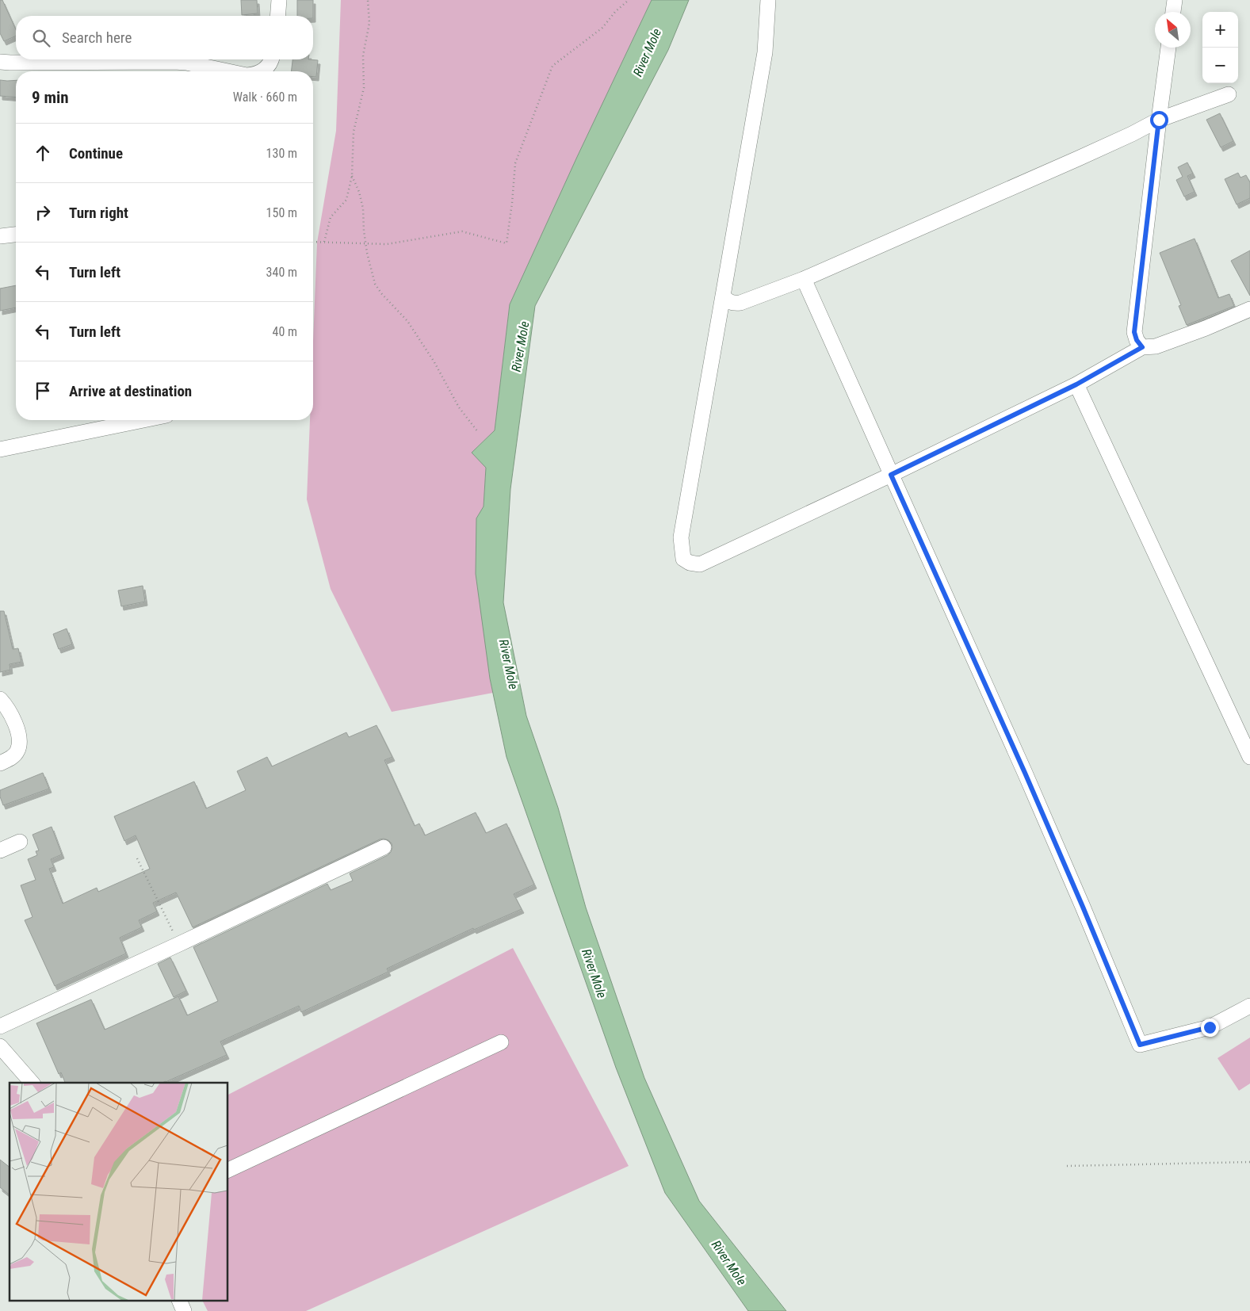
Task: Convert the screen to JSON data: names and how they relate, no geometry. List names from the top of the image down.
{
  "water": ["River Mole"],
  "north": "top left",
  "page": {
    "map_buttons": ["+", "−"],
    "search": "Search here",
    "heading": ["9 min", "Walk · 660 m"],
    "list": [
      ["Continue", "130 m"],
      ["Turn right", "150 m"],
      ["Turn left", "340 m"],
      ["Turn left", "40 m"],
      "Arrive at destination"
    ]
  }
}
